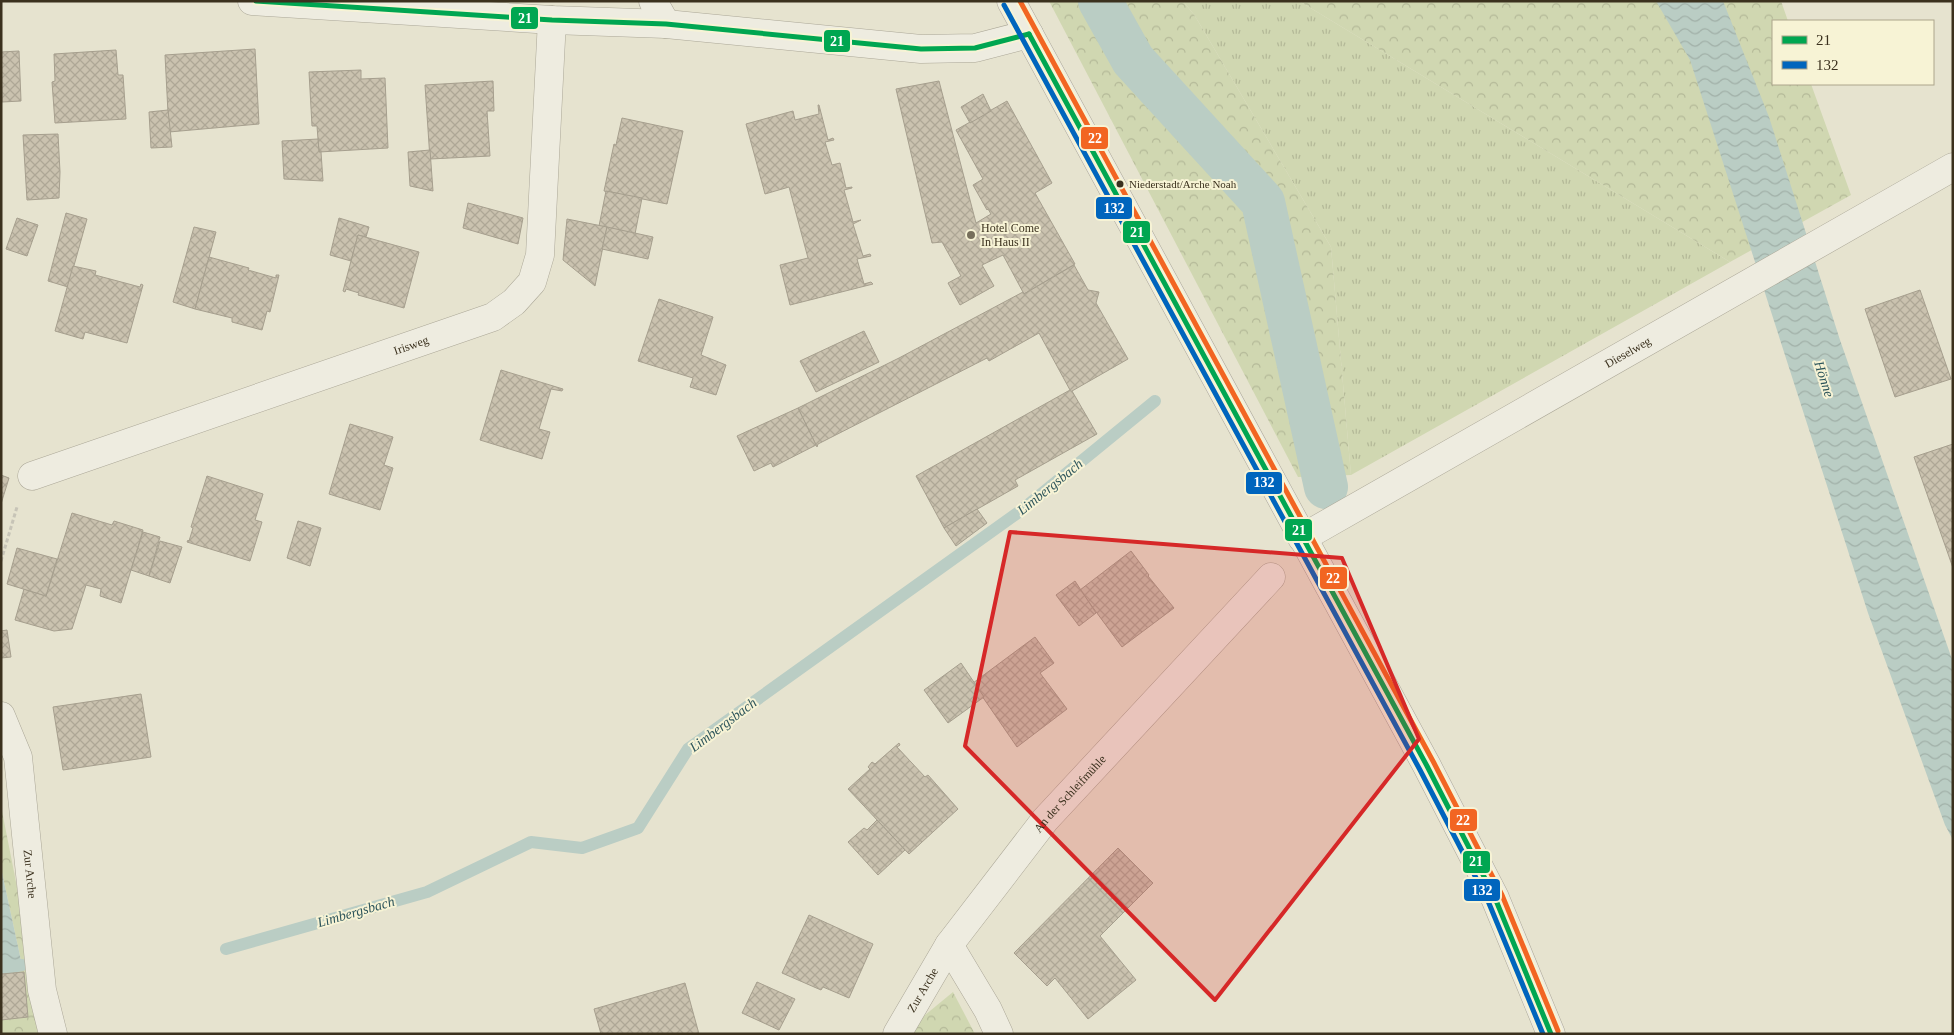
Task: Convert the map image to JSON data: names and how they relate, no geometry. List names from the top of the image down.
{
  "streets": {
    "street": [
      "Irisweg",
      "Dieselweg",
      "An der Schleifmühle",
      "Zur Arche"
    ]
  },
  "crossings": [
    ["An der Schleifmühle", "Zur Arche"]
  ],
  "water": ["Hönne", "Limbergsbach"],
  "places": ["Niederstadt/Arche Noah", "Hotel Come In Haus II"],
  "lines": ["transit line 21", "transit line 22", "transit line 132"],
  "legend": ["21", "132"]
}
